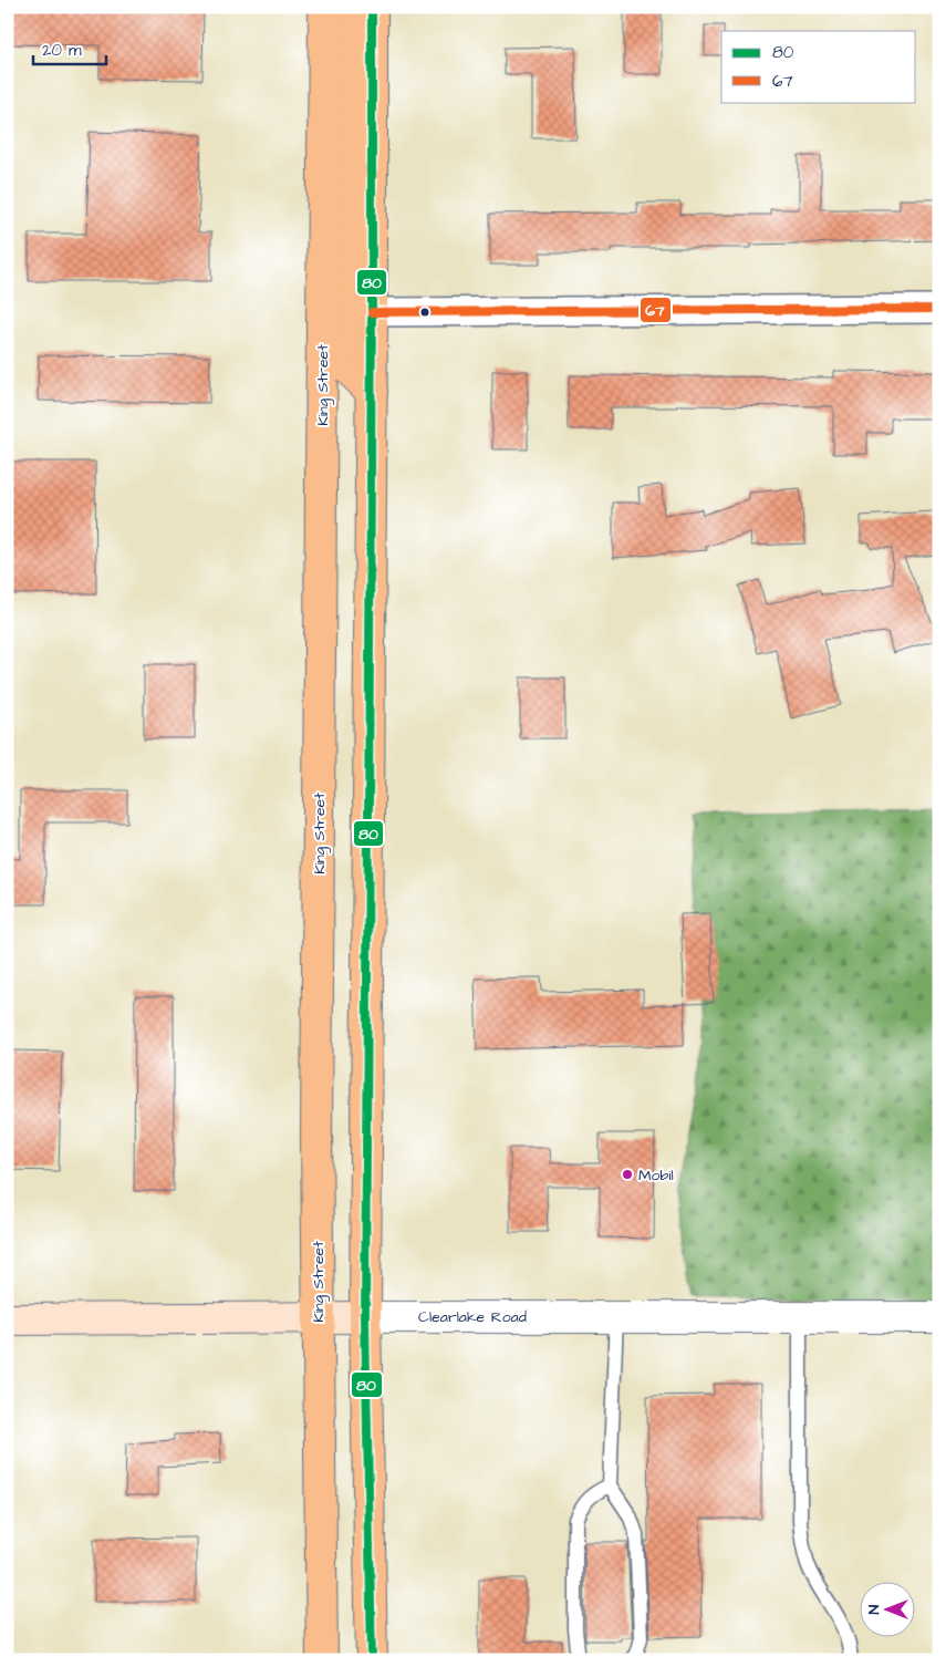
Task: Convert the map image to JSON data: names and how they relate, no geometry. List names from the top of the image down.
{
  "streets": {
    "main road": ["King Street", "Clearlake Road"]
  },
  "crossings": [
    ["King Street", "Clearlake Road"]
  ],
  "places": ["Mobil"],
  "lines": ["transit line 80", "transit line 67"],
  "legend": ["80", "67"],
  "scale_bar": "20 m",
  "north": "left"
}
